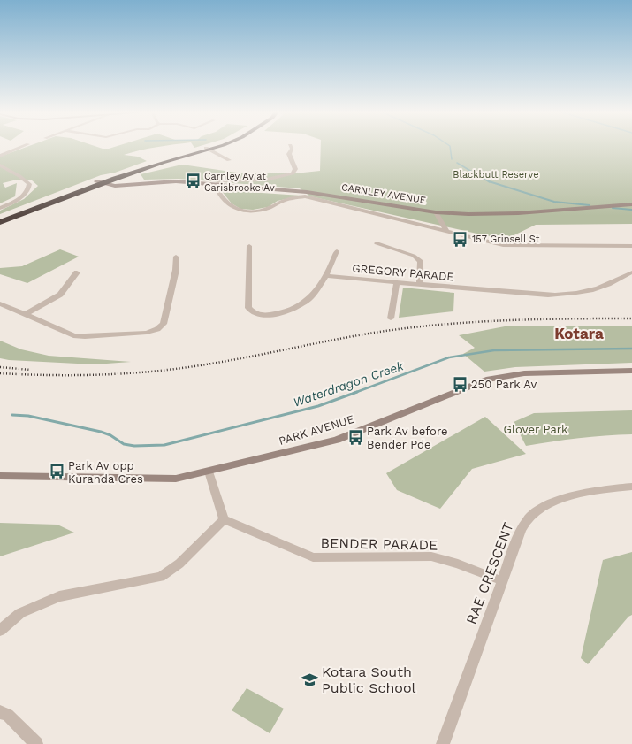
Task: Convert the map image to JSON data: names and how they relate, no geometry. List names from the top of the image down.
{
  "streets": {
    "main road": ["CARNLEY AVENUE", "PARK AVENUE"],
    "street": ["GREGORY PARADE", "BENDER PARADE", "RAE CRESCENT"]
  },
  "crossings": [
    ["BENDER PARADE", "RAE CRESCENT"]
  ],
  "districts": ["Kotara"],
  "water": ["Waterdragon Creek"],
  "parks": ["Blackbutt Reserve", "Glover Park"],
  "places": {
    "bus stop": [
      "Carnley Av at Carisbrooke Av",
      "157 Grinsell St",
      "250 Park Av",
      "Park Av before Bender Pde",
      "Park Av opp Kuranda Cres"
    ],
    "school or university": ["Kotara South Public School"]
  }
}
